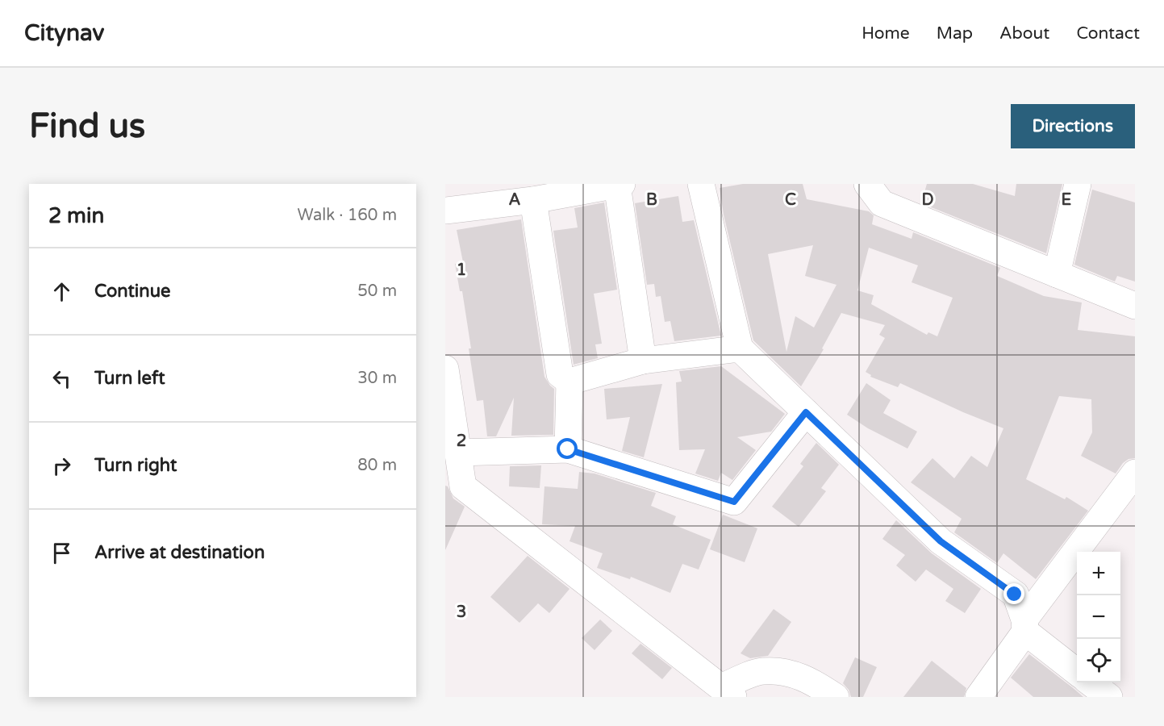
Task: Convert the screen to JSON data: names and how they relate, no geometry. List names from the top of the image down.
{
  "page": {
    "header": "Citynav",
    "nav": [
      "Home",
      "Map",
      "About",
      "Contact"
    ],
    "buttons": "Directions",
    "title": "Find us",
    "heading": ["2 min", "Walk · 160 m"],
    "list": [
      ["Continue", "50 m"],
      ["Turn left", "30 m"],
      ["Turn right", "80 m"],
      "Arrive at destination"
    ],
    "map_buttons": ["+", "−"]
  },
  "grid": {
    "columns": [
      "A",
      "B",
      "C",
      "D",
      "E"
    ],
    "rows": ["1", "2", "3"]
  }
}
